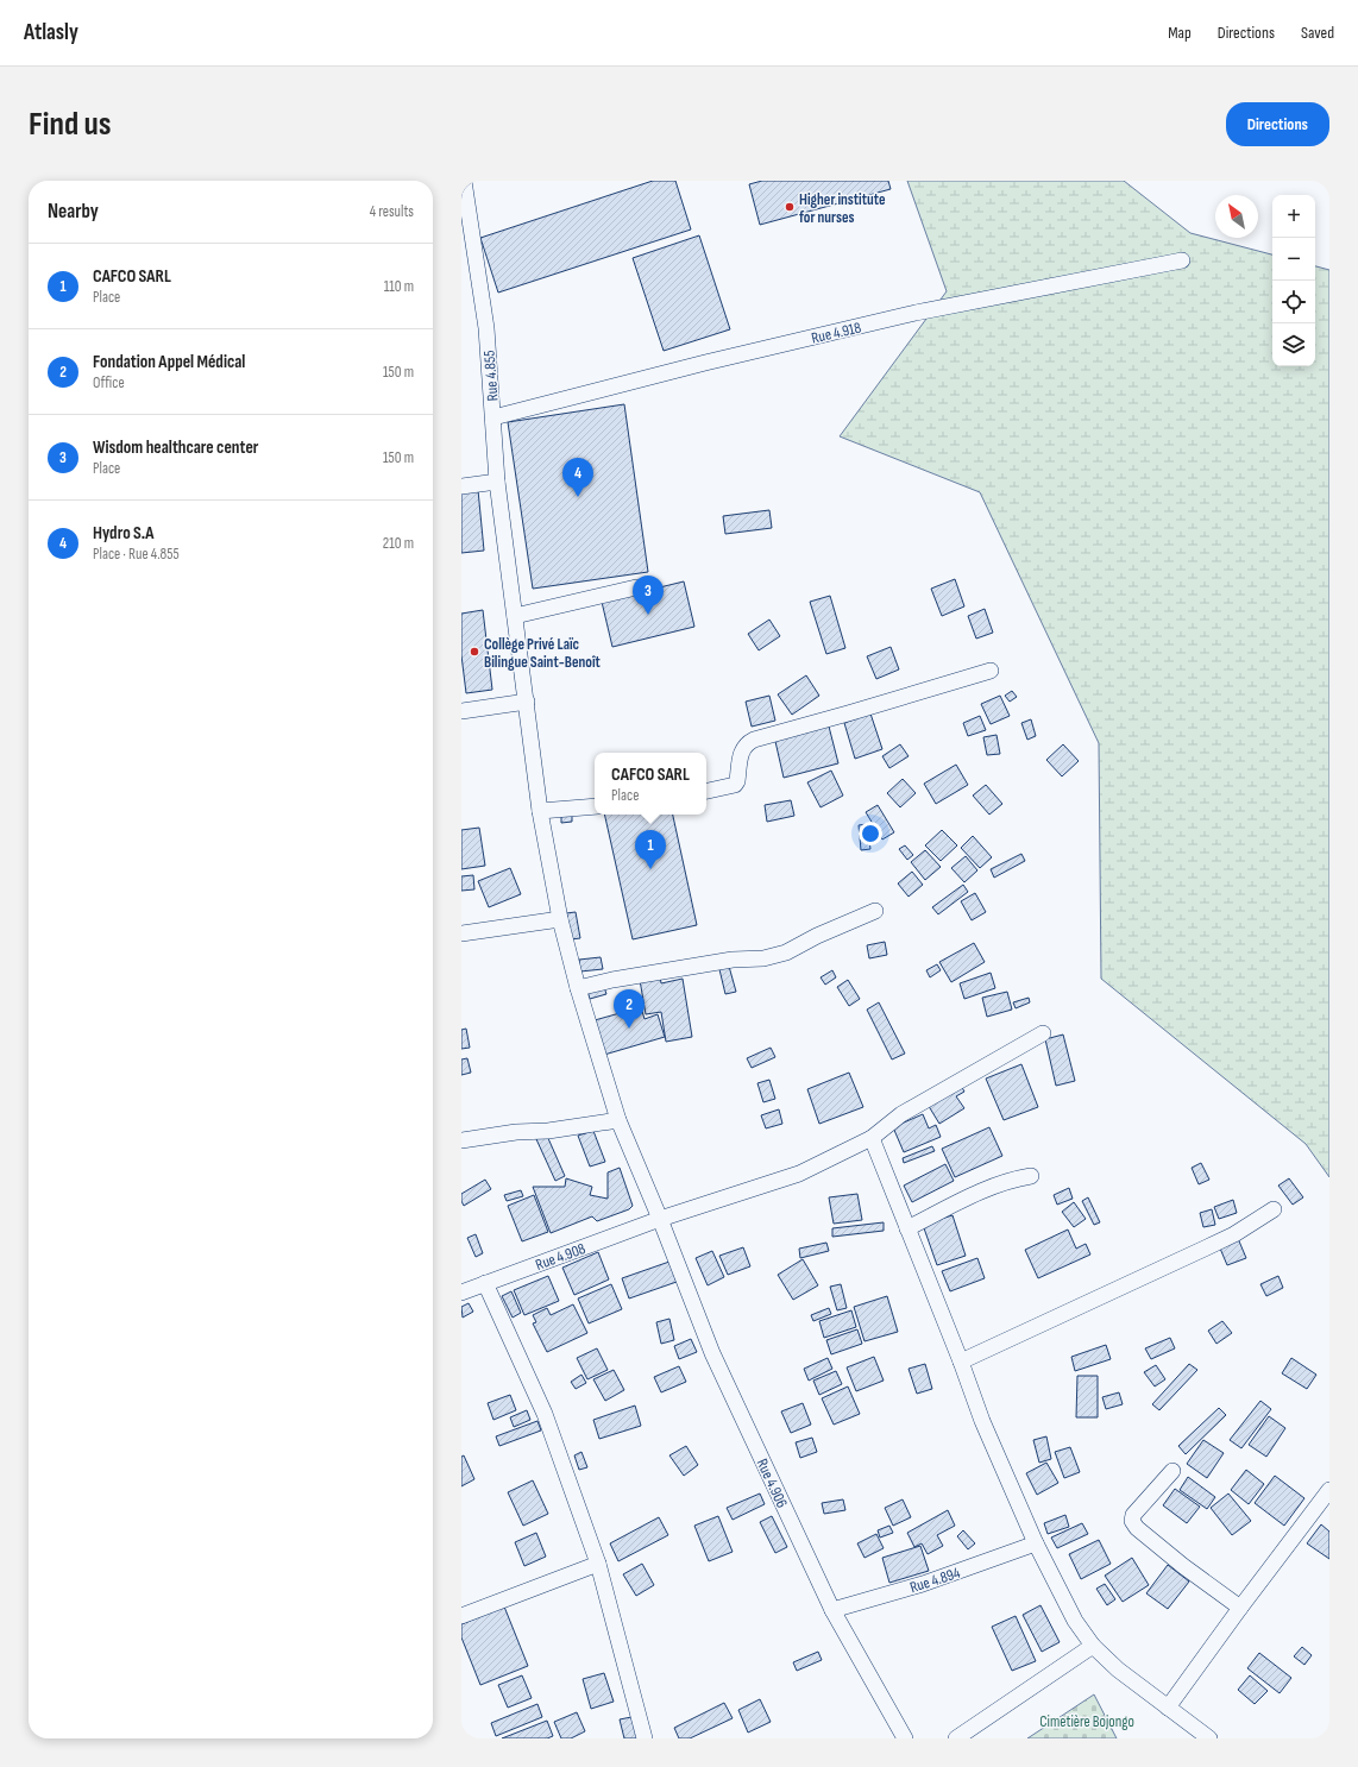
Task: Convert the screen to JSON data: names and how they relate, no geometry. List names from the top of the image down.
{
  "streets": {
    "street": [
      "Rue 4.918",
      "Rue 4.855",
      "Rue 4.908",
      "Rue 4.906",
      "Rue 4.894"
    ]
  },
  "crossings": [
    ["Rue 4.918", "Rue 4.855"],
    ["Rue 4.855", "Rue 4.906"],
    ["Rue 4.908", "Rue 4.906"],
    ["Rue 4.906", "Rue 4.894"]
  ],
  "parks": ["Cimetière Bojongo"],
  "places": ["Higher institute for nurses", "Collège Privé Laïc Bilingue Saint-Benoît"],
  "north": "top left",
  "page": {
    "header": "Atlasly",
    "nav": ["Map", "Directions", "Saved"],
    "buttons": "Directions",
    "title": "Find us",
    "heading": ["Nearby", "4 results"],
    "map_buttons": ["+", "−"],
    "list": [
      {
        "mark": "1",
        "name": "CAFCO SARL",
        "note": "Place",
        "value": "110 m"
      },
      {
        "mark": "2",
        "name": "Fondation Appel Médical",
        "note": "Office",
        "value": "150 m"
      },
      {
        "mark": "3",
        "name": "Wisdom healthcare center",
        "note": "Place",
        "value": "150 m"
      },
      {
        "mark": "4",
        "name": "Hydro S.A",
        "note": "Place · Rue 4.855",
        "value": "210 m"
      }
    ],
    "pins": [
      "4",
      "3",
      "1",
      "2"
    ],
    "popup": ["CAFCO SARL", "Place"]
  }
}
